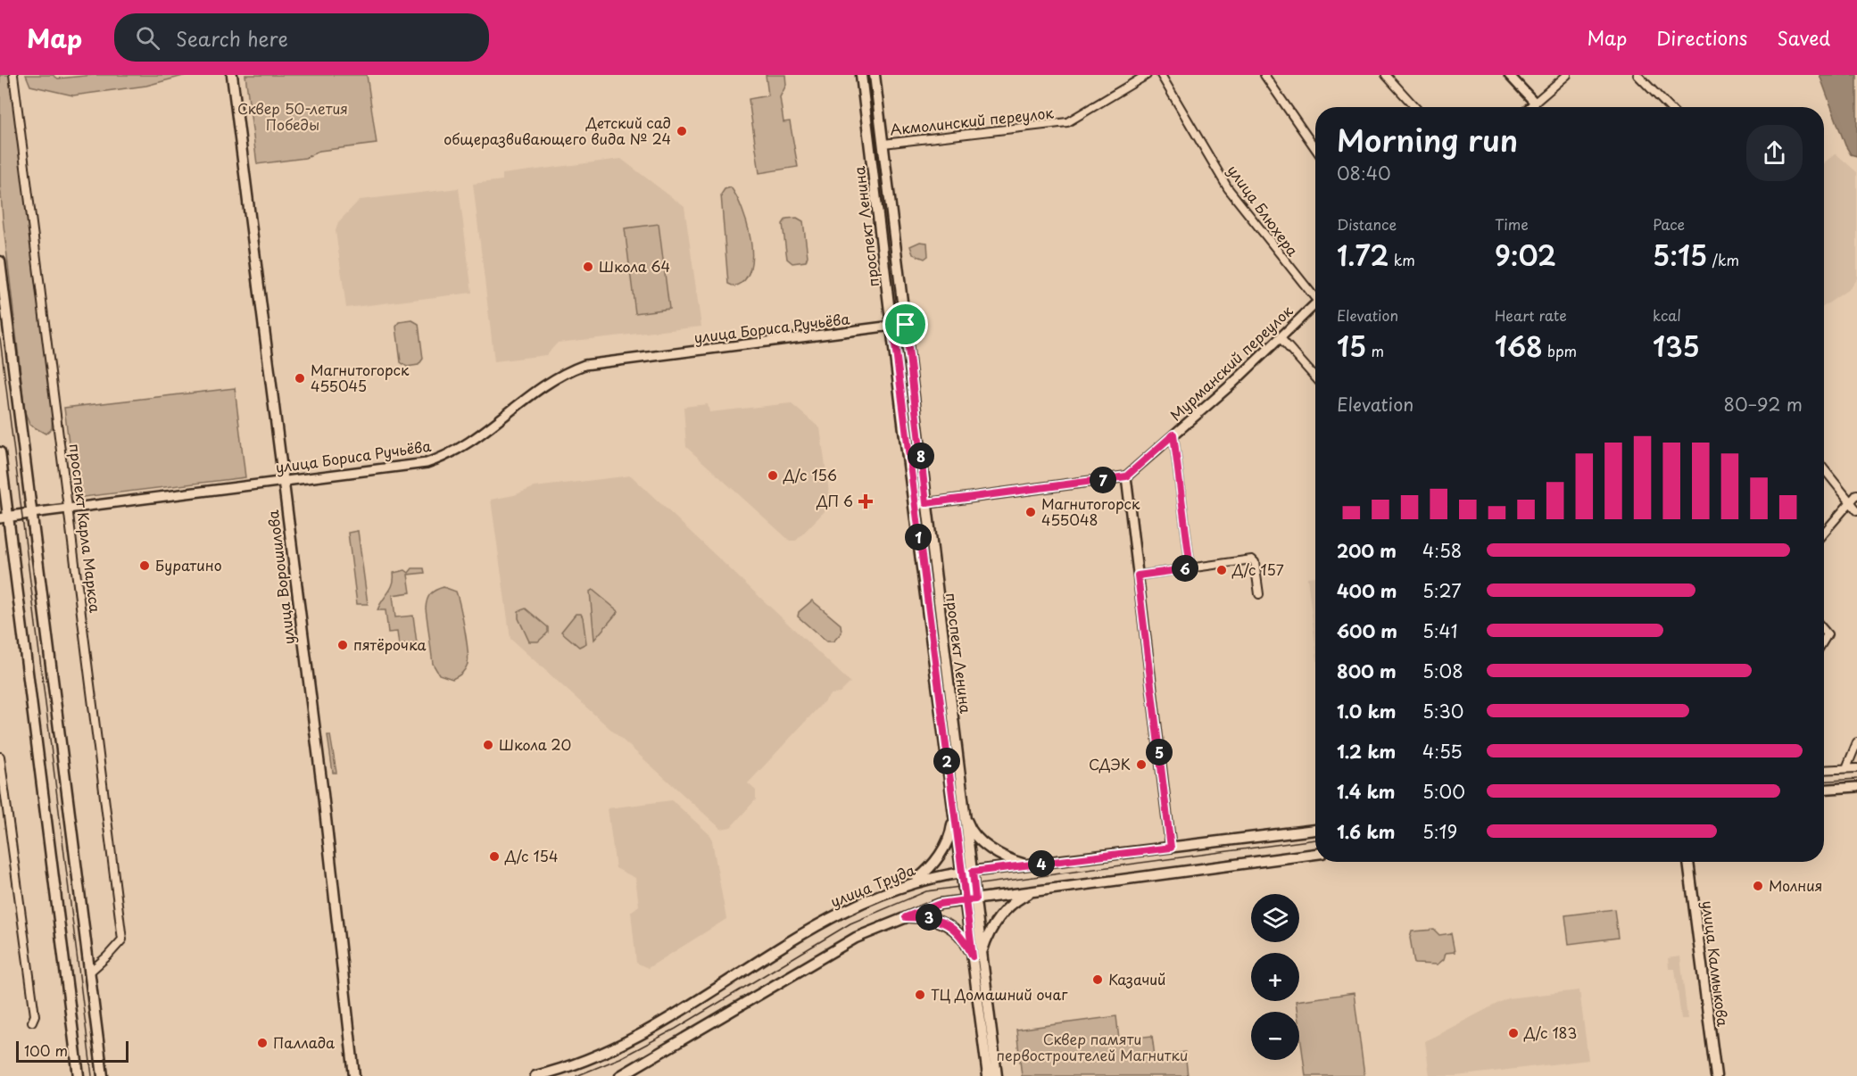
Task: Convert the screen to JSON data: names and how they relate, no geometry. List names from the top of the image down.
{
  "streets": {
    "main road": [
      "проспект Ленина",
      "улица Бориса Ручьёва",
      "улица Ворошилова",
      "улица Труда",
      "улица Калмыкова"
    ],
    "street": [
      "Акмолинский переулок",
      "улица Блюхера",
      "Мурманский переулок",
      "проспект Карла Маркса"
    ]
  },
  "crossings": [
    ["Акмолинский переулок", "проспект Ленина"],
    ["проспект Ленина", "улица Бориса Ручьёва"],
    ["проспект Ленина", "улица Труда"],
    ["улица Бориса Ручьёва", "проспект Карла Маркса"],
    ["улица Бориса Ручьёва", "улица Ворошилова"]
  ],
  "parks": ["Сквер 50-летия Победы", "Сквер памяти первостроителей Магнитки"],
  "places": {
    "other": [
      "Детский сад общеразвивающего вида № 24",
      "Школа 64",
      "Магнитогорск 455045",
      "Д/с 156",
      "Магнитогорск 455048",
      "Буратино",
      "Д/с 157",
      "пятёрочка",
      "Школа 20",
      "СДЭК",
      "Д/с 154",
      "Молния",
      "Казачий",
      "ТЦ Домашний очаг",
      "Д/с 183",
      "Паллада"
    ],
    "health": ["ДП 6"]
  },
  "scale_bar": "100 m",
  "page": {
    "header": "Map",
    "search": "Search here",
    "nav": ["Map", "Directions", "Saved"],
    "heading": ["Morning run", "08:40"],
    "stats": [
      ["Distance", "1.72 km"],
      ["Time", "9:02"],
      ["Pace", "5:15 /km"],
      ["Elevation", "15 m"],
      ["Heart rate", "168 bpm"],
      ["kcal", "135"]
    ],
    "chart": ["Elevation", "80–92 m"],
    "pins": [
      "8",
      "7",
      "1",
      "6",
      "5",
      "2",
      "4",
      "3"
    ],
    "list": [
      {
        "name": "200 m",
        "note": "4:58"
      },
      {
        "name": "400 m",
        "note": "5:27"
      },
      {
        "name": "600 m",
        "note": "5:41"
      },
      {
        "name": "800 m",
        "note": "5:08"
      },
      {
        "name": "1.0 km",
        "note": "5:30"
      },
      {
        "name": "1.2 km",
        "note": "4:55"
      },
      {
        "name": "1.4 km",
        "note": "5:00"
      },
      {
        "name": "1.6 km",
        "note": "5:19"
      }
    ],
    "map_buttons": ["+", "−"],
    "scale": "100 m"
  }
}
